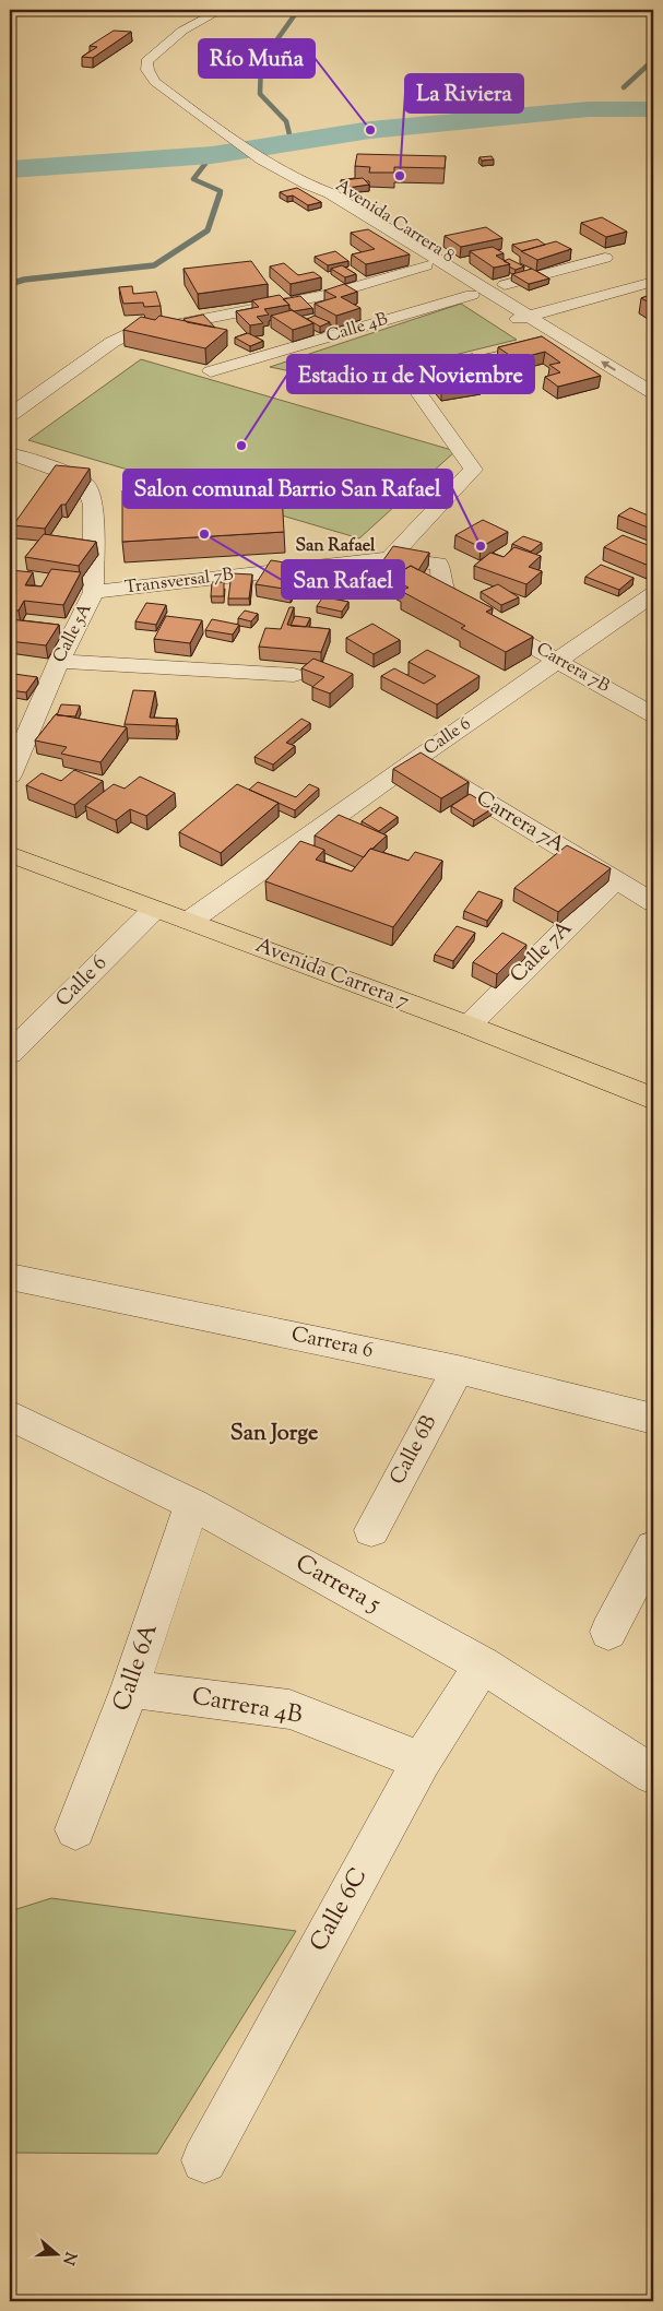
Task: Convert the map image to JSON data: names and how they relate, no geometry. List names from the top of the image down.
{
  "streets": {
    "main road": ["Avenida Carrera 7"],
    "street": [
      "Avenida Carrera 8",
      "Calle 4B",
      "Transversal 7B",
      "Calle 5A",
      "Carrera 7B",
      "Calle 6",
      "Carrera 7A",
      "Calle 7A",
      "Carrera 6",
      "Calle 6B",
      "Carrera 5",
      "Calle 6A",
      "Carrera 4B",
      "Calle 6C"
    ]
  },
  "crossings": [
    ["Avenida Carrera 8", "Calle 4B"],
    ["Transversal 7B", "Calle 5A"],
    ["Transversal 7B", "Carrera 7B"],
    ["Carrera 7B", "Calle 6"],
    ["Calle 6", "Carrera 7A"],
    ["Calle 6", "Avenida Carrera 7"],
    ["Carrera 7A", "Calle 7A"],
    ["Calle 7A", "Avenida Carrera 7"],
    ["Carrera 6", "Calle 6B"],
    ["Carrera 5", "Calle 6A"],
    ["Carrera 5", "Calle 6C"],
    ["Calle 6A", "Carrera 4B"],
    ["Carrera 4B", "Calle 6C"]
  ],
  "districts": ["San Rafael", "San Jorge"],
  "places": [
    "Río Muña",
    "La Riviera",
    "Estadio 11 de Noviembre",
    "San Rafael",
    "Salon comunal Barrio San Rafael"
  ],
  "north": "right"
}
